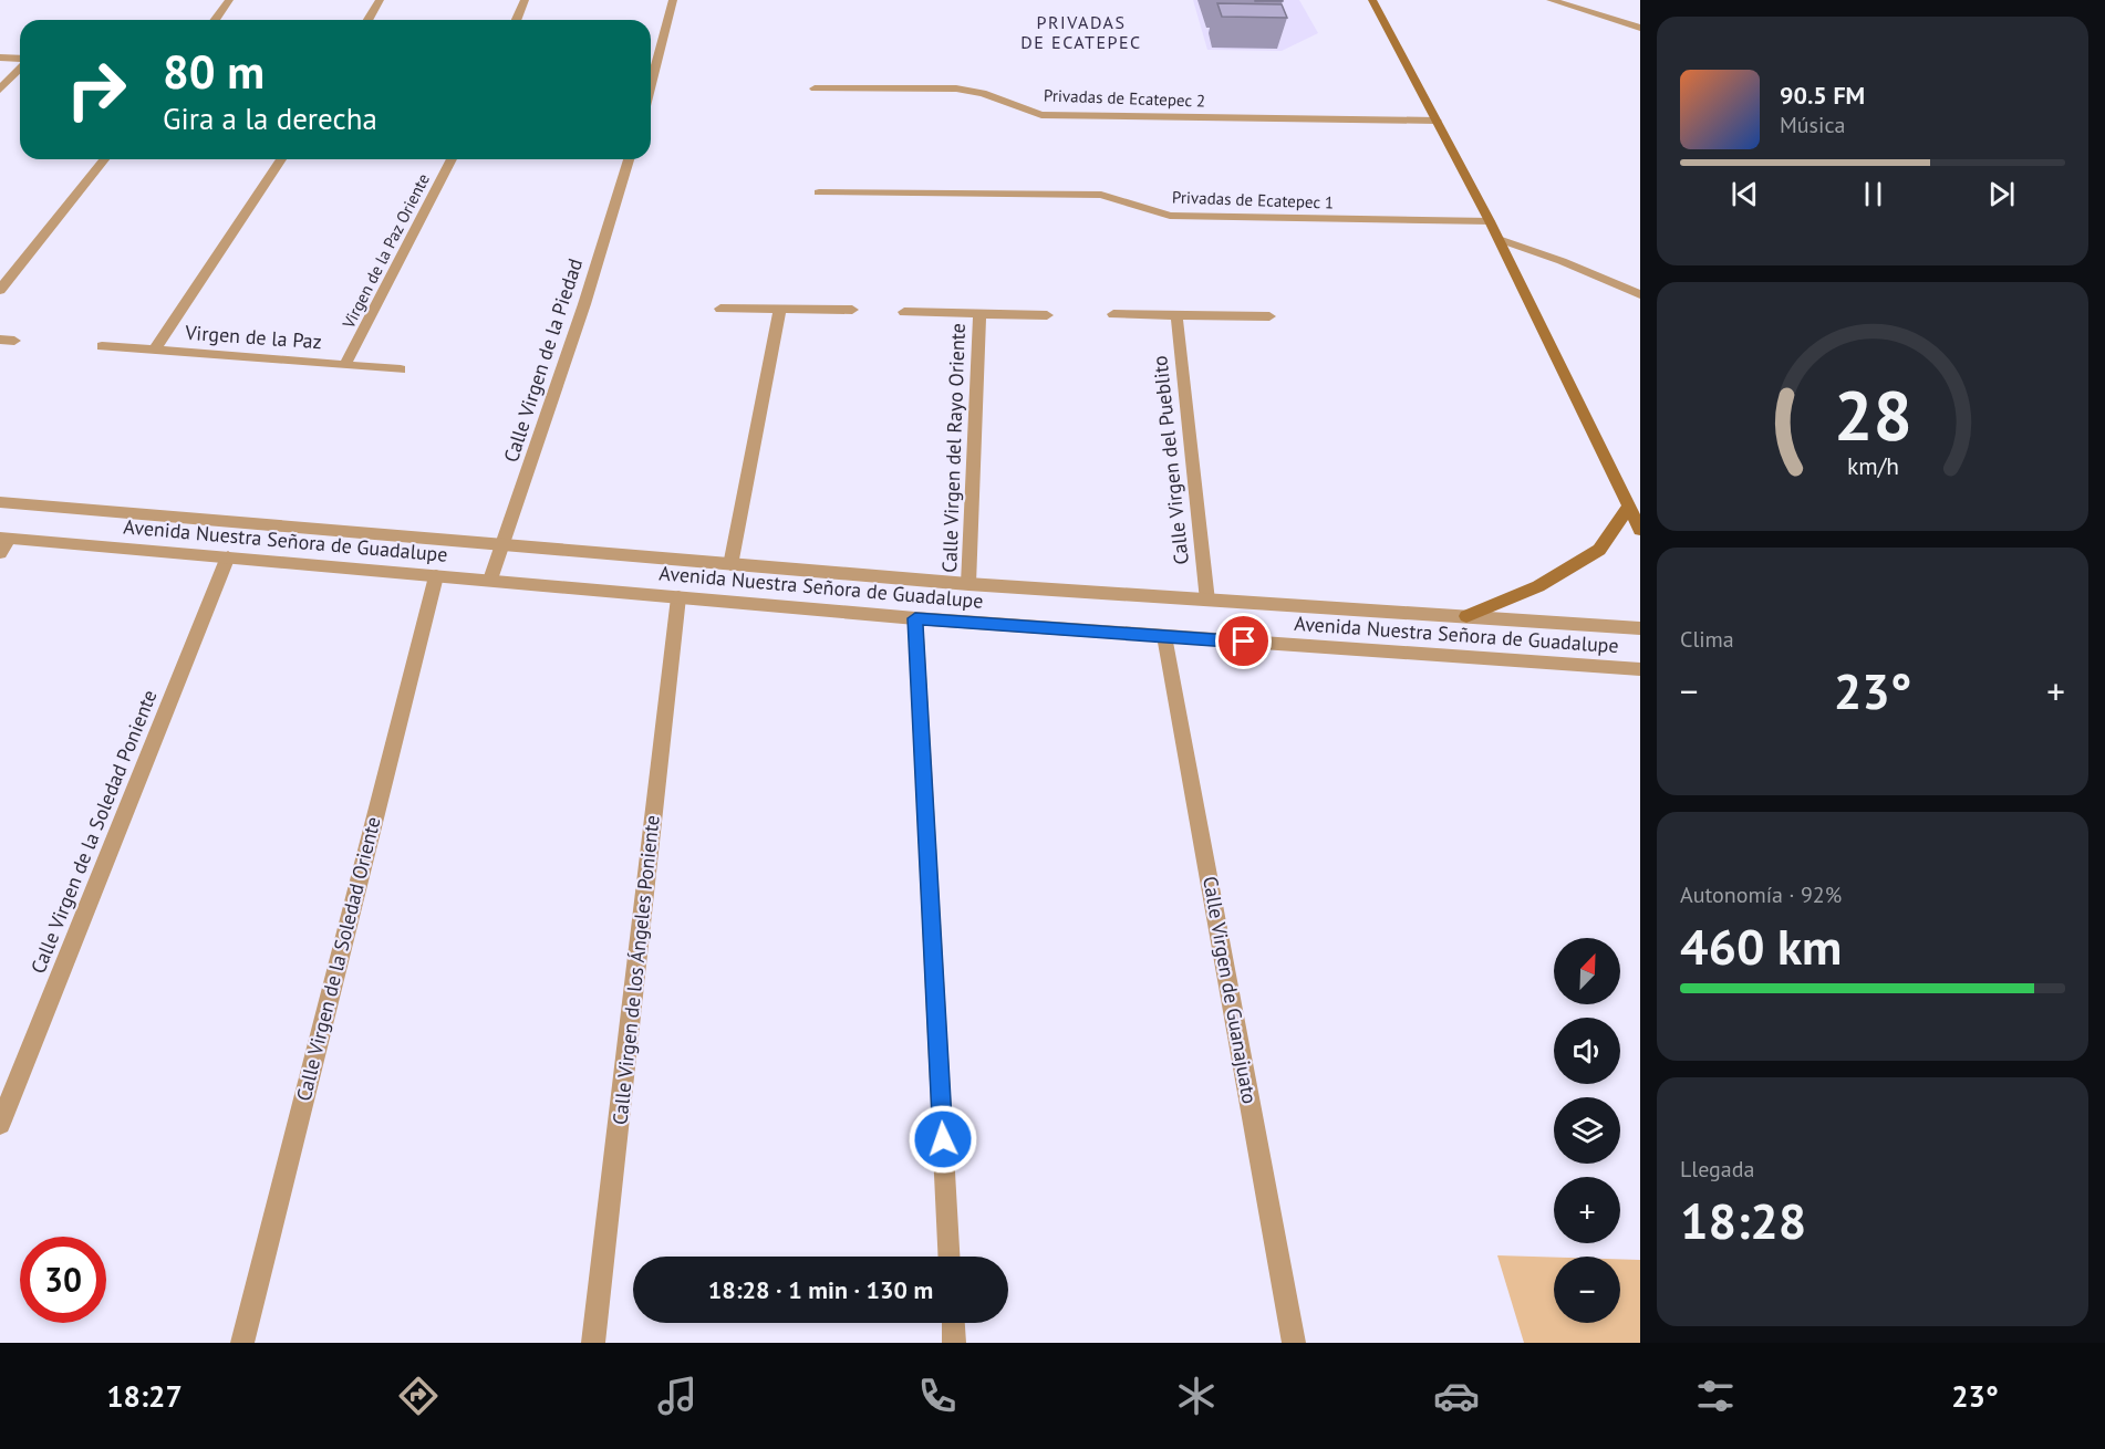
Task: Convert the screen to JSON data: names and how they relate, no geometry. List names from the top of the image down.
{
  "streets": {
    "street": [
      "Privadas de Ecatepec 2",
      "Privadas de Ecatepec 1",
      "Virgen de la Paz Oriente",
      "Virgen de la Paz",
      "Calle Virgen de la Piedad",
      "Calle Virgen del Rayo Oriente",
      "Calle Virgen del Pueblito",
      "Avenida Nuestra Señora de Guadalupe",
      "Calle Virgen de la Soledad Poniente",
      "Calle Virgen de la Soledad Oriente",
      "Calle Virgen de los Ángeles Poniente",
      "Calle Virgen de Guanajuato"
    ]
  },
  "crossings": [
    ["Virgen de la Paz Oriente", "Virgen de la Paz"],
    ["Calle Virgen de la Piedad", "Avenida Nuestra Señora de Guadalupe"],
    ["Calle Virgen del Rayo Oriente", "Avenida Nuestra Señora de Guadalupe"],
    ["Calle Virgen del Pueblito", "Avenida Nuestra Señora de Guadalupe"],
    ["Avenida Nuestra Señora de Guadalupe", "Calle Virgen de la Soledad Poniente"],
    ["Avenida Nuestra Señora de Guadalupe", "Calle Virgen de la Soledad Oriente"],
    ["Avenida Nuestra Señora de Guadalupe", "Calle Virgen de los Ángeles Poniente"],
    ["Avenida Nuestra Señora de Guadalupe", "Calle Virgen de Guanajuato"]
  ],
  "districts": ["PRIVADAS DE ECATEPEC"],
  "north": "top right",
  "page": {
    "turn": ["80 m", "Gira a la derecha"],
    "song": ["90.5 FM", "Música"],
    "tile": [
      "Clima",
      ["Autonomía · 92%", "460 km"],
      ["Llegada", "18:28"]
    ],
    "heat": ["−", "23°", "+"],
    "map_buttons": ["+", "−"],
    "limit": "30",
    "trip": "18:28 · 1 min · 130 m",
    "tabs": ["18:27", "23°"],
    "gauge": ["28", "km/h"]
  }
}
